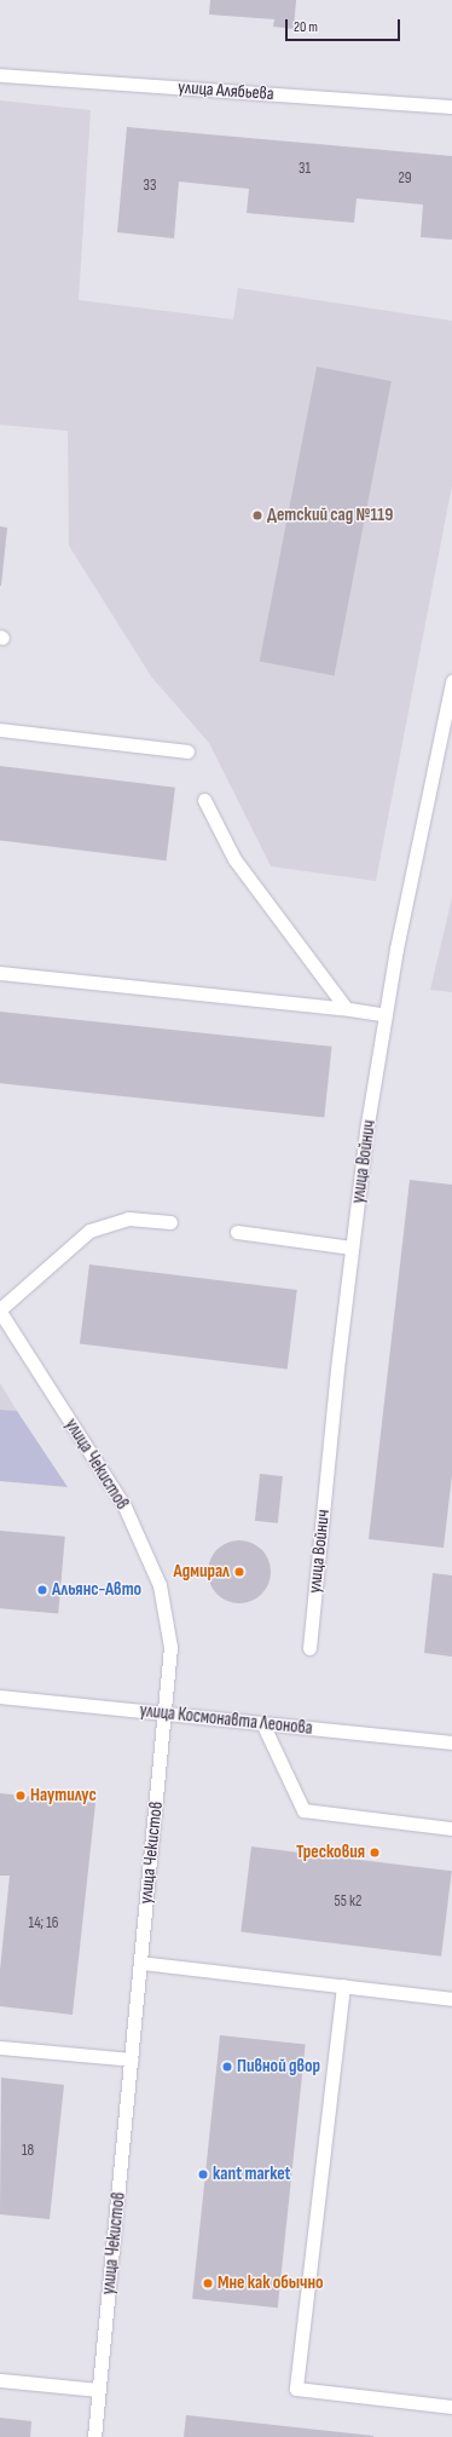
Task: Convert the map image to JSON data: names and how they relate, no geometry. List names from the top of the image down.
{
  "streets": {
    "street": [
      "улица Алябьева",
      "улица Войнич",
      "улица Чекистов",
      "улица Космонавта Леонова"
    ]
  },
  "crossings": [
    ["улица Чекистов", "улица Космонавта Леонова"]
  ],
  "places": [
    "Детский сад №119",
    "Адмирал",
    "Альянс-Авто",
    "Наутилус",
    "Тресковия",
    "Пивной двор",
    "kant market",
    "Мне как обычно"
  ],
  "house_numbers": [
    "31",
    "29",
    "33",
    "55 к2",
    "14; 16",
    "18"
  ],
  "scale_bar": "20 m"
}
